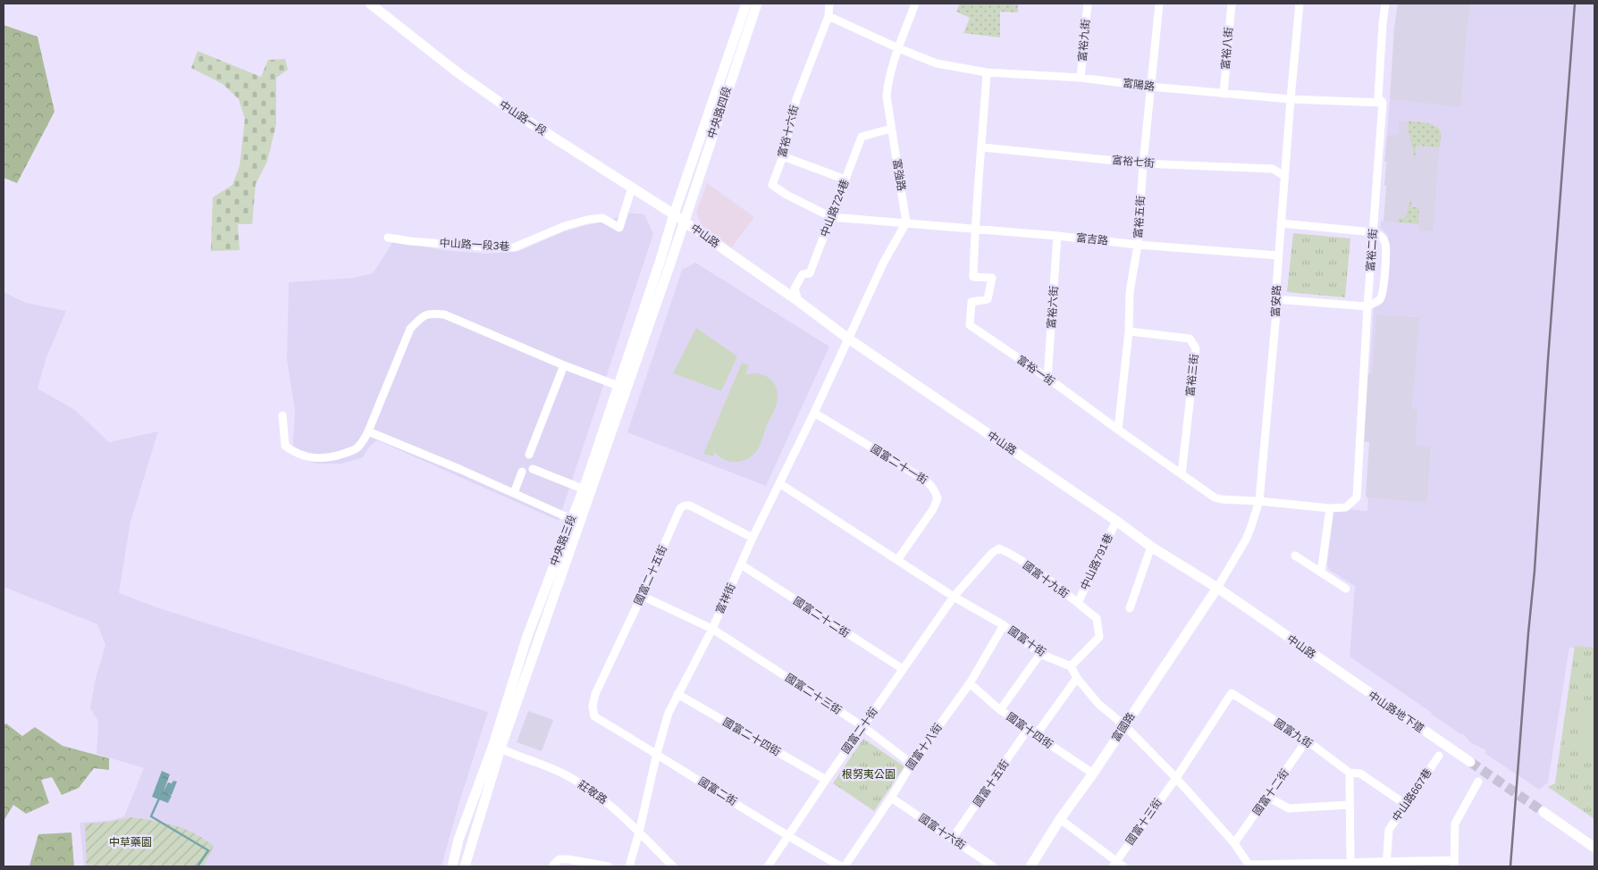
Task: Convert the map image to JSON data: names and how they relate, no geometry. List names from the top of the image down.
{
  "streets": {
    "street": [
      "富裕九街",
      "富裕八街",
      "富陽路",
      "中央路四段",
      "中山路一段",
      "富裕十六街",
      "富裕七街",
      "富強路",
      "中山路724巷",
      "富裕五街",
      "中山路",
      "富吉路",
      "中山路一段3巷",
      "富裕二街",
      "富安路",
      "富裕六街",
      "富裕一街",
      "富裕三街",
      "國富二十一街",
      "中央路三段",
      "中山路791巷",
      "國富二十五街",
      "國富十九街",
      "富祥街",
      "國富二十二街",
      "國富十街",
      "國富二十三街",
      "中山路地下道",
      "富國路",
      "國富二十街",
      "國富十四街",
      "國富九街",
      "國富二十四街",
      "國富十八街",
      "國富十五街",
      "國富二街",
      "莊敬路",
      "國富十二街",
      "中山路667巷",
      "國富十三街",
      "國富十六街"
    ]
  },
  "crossings": [
    ["富裕九街", "富陽路"],
    ["富裕八街", "富陽路"],
    ["富陽路", "富強路"],
    ["富陽路", "富裕五街"],
    ["富陽路", "富裕二街"],
    ["富陽路", "富安路"],
    ["富陽路", "富裕一街"],
    ["中央路四段", "中山路一段"],
    ["中央路四段", "中山路"],
    ["中央路四段", "中央路三段"],
    ["中山路一段", "中山路"],
    ["中山路一段", "中山路一段3巷"],
    ["中山路一段", "中央路三段"],
    ["富裕十六街", "富強路"],
    ["富裕十六街", "中山路724巷"],
    ["富裕十六街", "富吉路"],
    ["富裕七街", "富裕五街"],
    ["富裕七街", "富安路"],
    ["富裕七街", "富裕一街"],
    ["富強路", "中山路724巷"],
    ["富強路", "富吉路"],
    ["中山路724巷", "中山路"],
    ["富裕五街", "富吉路"],
    ["富裕五街", "富裕一街"],
    ["富裕五街", "富裕三街"],
    ["中山路", "富安路"],
    ["中山路", "中央路三段"],
    ["中山路", "中山路791巷"],
    ["中山路", "富祥街"],
    ["中山路", "中山路地下道"],
    ["中山路", "富國路"],
    ["富吉路", "富安路"],
    ["富吉路", "富裕六街"],
    ["富吉路", "富裕一街"],
    ["富裕二街", "富裕一街"],
    ["富安路", "富裕一街"],
    ["富安路", "富國路"],
    ["富裕六街", "富裕一街"],
    ["富裕一街", "富裕三街"],
    ["國富二十一街", "富祥街"],
    ["國富二十一街", "國富十街"],
    ["中央路三段", "莊敬路"],
    ["中山路791巷", "國富十九街"],
    ["國富二十五街", "富祥街"],
    ["國富二十五街", "國富二十三街"],
    ["國富二十五街", "國富二街"],
    ["國富十九街", "國富十街"],
    ["國富十九街", "國富二十街"],
    ["富祥街", "國富二十二街"],
    ["富祥街", "國富十街"],
    ["富祥街", "國富二十三街"],
    ["富祥街", "國富二十四街"],
    ["富祥街", "國富二街"],
    ["富祥街", "莊敬路"],
    ["國富二十二街", "國富二十街"],
    ["國富十街", "國富二十街"],
    ["國富十街", "國富十八街"],
    ["國富二十三街", "國富二十街"],
    ["國富二十三街", "國富十八街"],
    ["富國路", "國富十四街"],
    ["國富二十街", "國富二十四街"],
    ["國富二十街", "國富二街"],
    ["國富十四街", "國富十八街"],
    ["國富十四街", "國富十五街"],
    ["國富九街", "國富十二街"],
    ["國富九街", "中山路667巷"],
    ["國富九街", "國富十三街"],
    ["國富十八街", "國富十六街"],
    ["國富十五街", "國富十六街"]
  ],
  "parks": ["根努夷公園", "中草藥園"]
}
